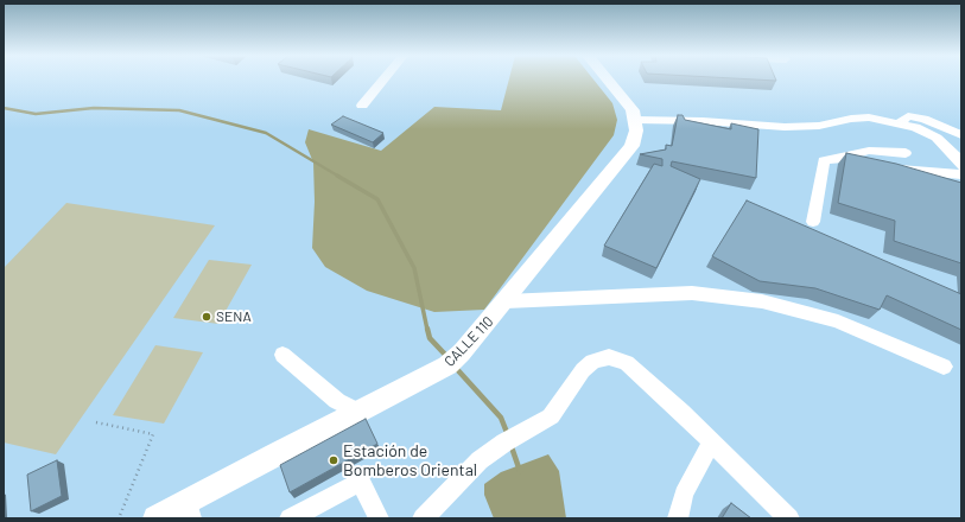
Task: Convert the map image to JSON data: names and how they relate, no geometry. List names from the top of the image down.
{
  "streets": {
    "main road": ["CALLE 110"]
  },
  "places": ["SENA", "Estación de Bomberos Oriental"]
}
